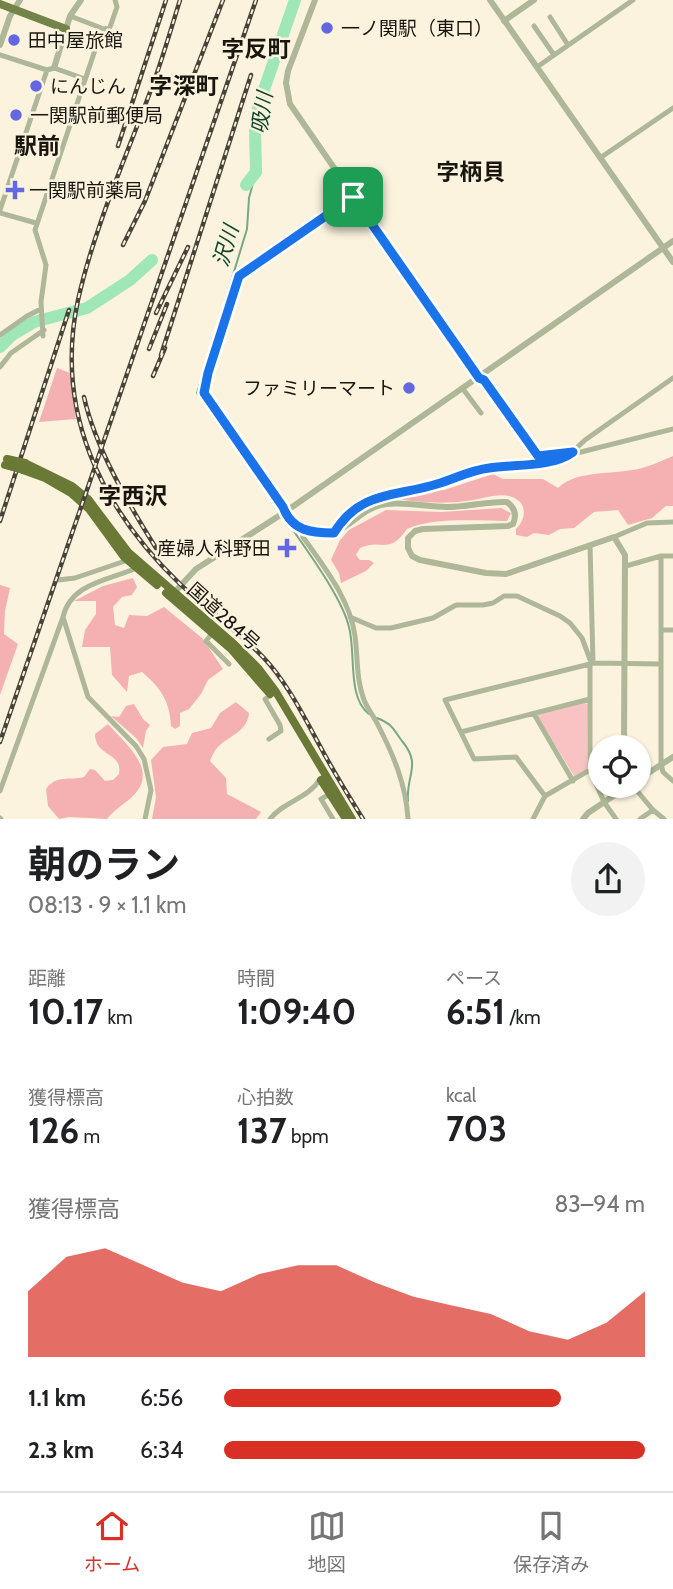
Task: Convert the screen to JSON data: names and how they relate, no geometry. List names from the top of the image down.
{
  "streets": {
    "highway": ["国道284号"]
  },
  "districts": [
    "字反町",
    "字深町",
    "駅前",
    "字柄貝",
    "字西沢"
  ],
  "water": ["吸川", "沢川"],
  "places": {
    "other": [
      "一ノ関駅（東口）",
      "田中屋旅館",
      "にんじん",
      "一関駅前郵便局",
      "ファミリーマート"
    ],
    "health": ["一関駅前薬局", "産婦人科野田"]
  },
  "page": {
    "heading": ["朝のラン", "08:13 · 9 × 1.1 km"],
    "stats": [
      ["距離", "10.17 km"],
      ["時間", "1:09:40"],
      ["ペース", "6:51 /km"],
      ["獲得標高", "126 m"],
      ["心拍数", "137 bpm"],
      ["kcal", "703"]
    ],
    "chart": ["獲得標高", "83–94 m"],
    "list": [
      {
        "name": "1.1 km",
        "note": "6:56"
      },
      {
        "name": "2.3 km",
        "note": "6:34"
      }
    ],
    "tabs": ["ホーム", "地図", "保存済み"]
  }
}
